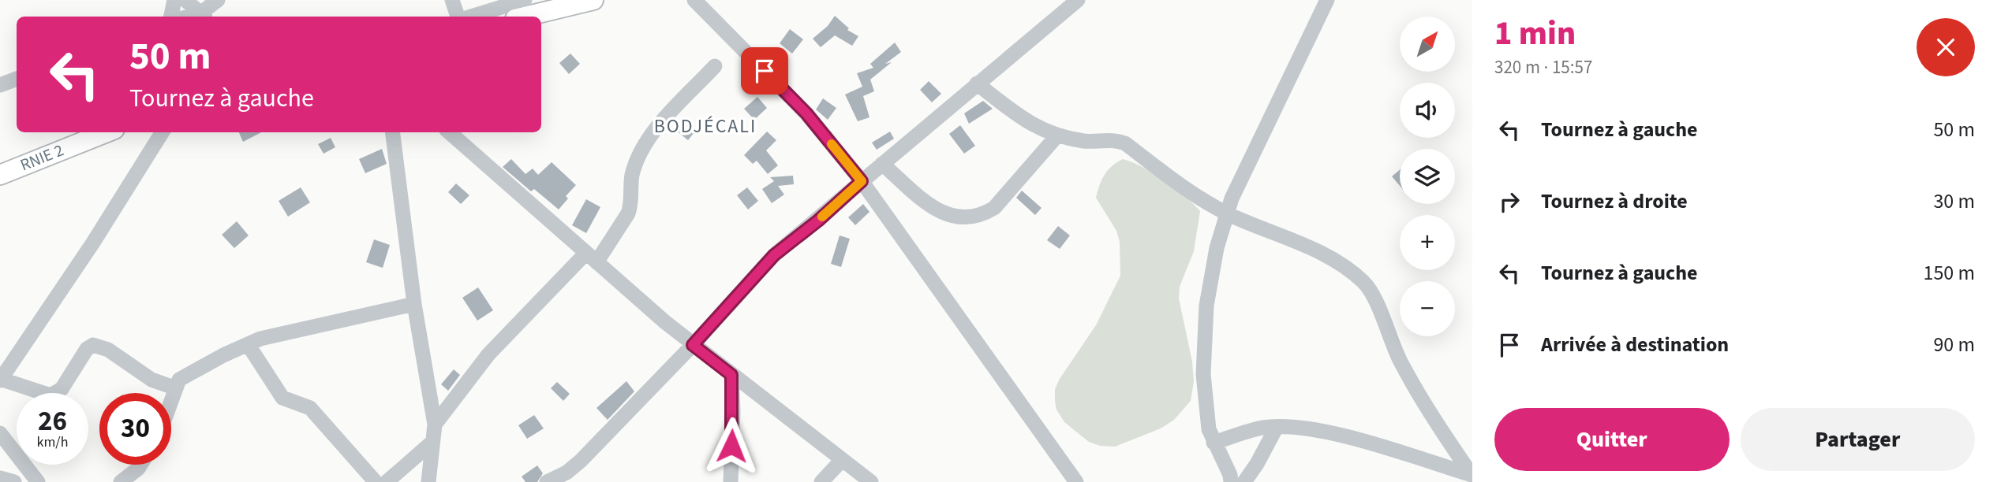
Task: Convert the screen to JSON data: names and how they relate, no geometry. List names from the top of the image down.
{
  "streets": {
    "main road": ["RNIE 2"]
  },
  "districts": ["BODJÉCALI"],
  "north": "top right",
  "page": {
    "heading": ["1 min", "320 m · 15:57"],
    "map_buttons": ["+", "−"],
    "turn": ["50 m", "Tournez à gauche"],
    "list": [
      {
        "name": "Tournez à gauche",
        "value": "50 m"
      },
      {
        "name": "Tournez à droite",
        "value": "30 m"
      },
      {
        "name": "Tournez à gauche",
        "value": "150 m"
      },
      {
        "name": "Arrivée à destination",
        "value": "90 m"
      }
    ],
    "speed": "26 km/h",
    "limit": "30",
    "buttons": ["Quitter", "Partager"]
  }
}
